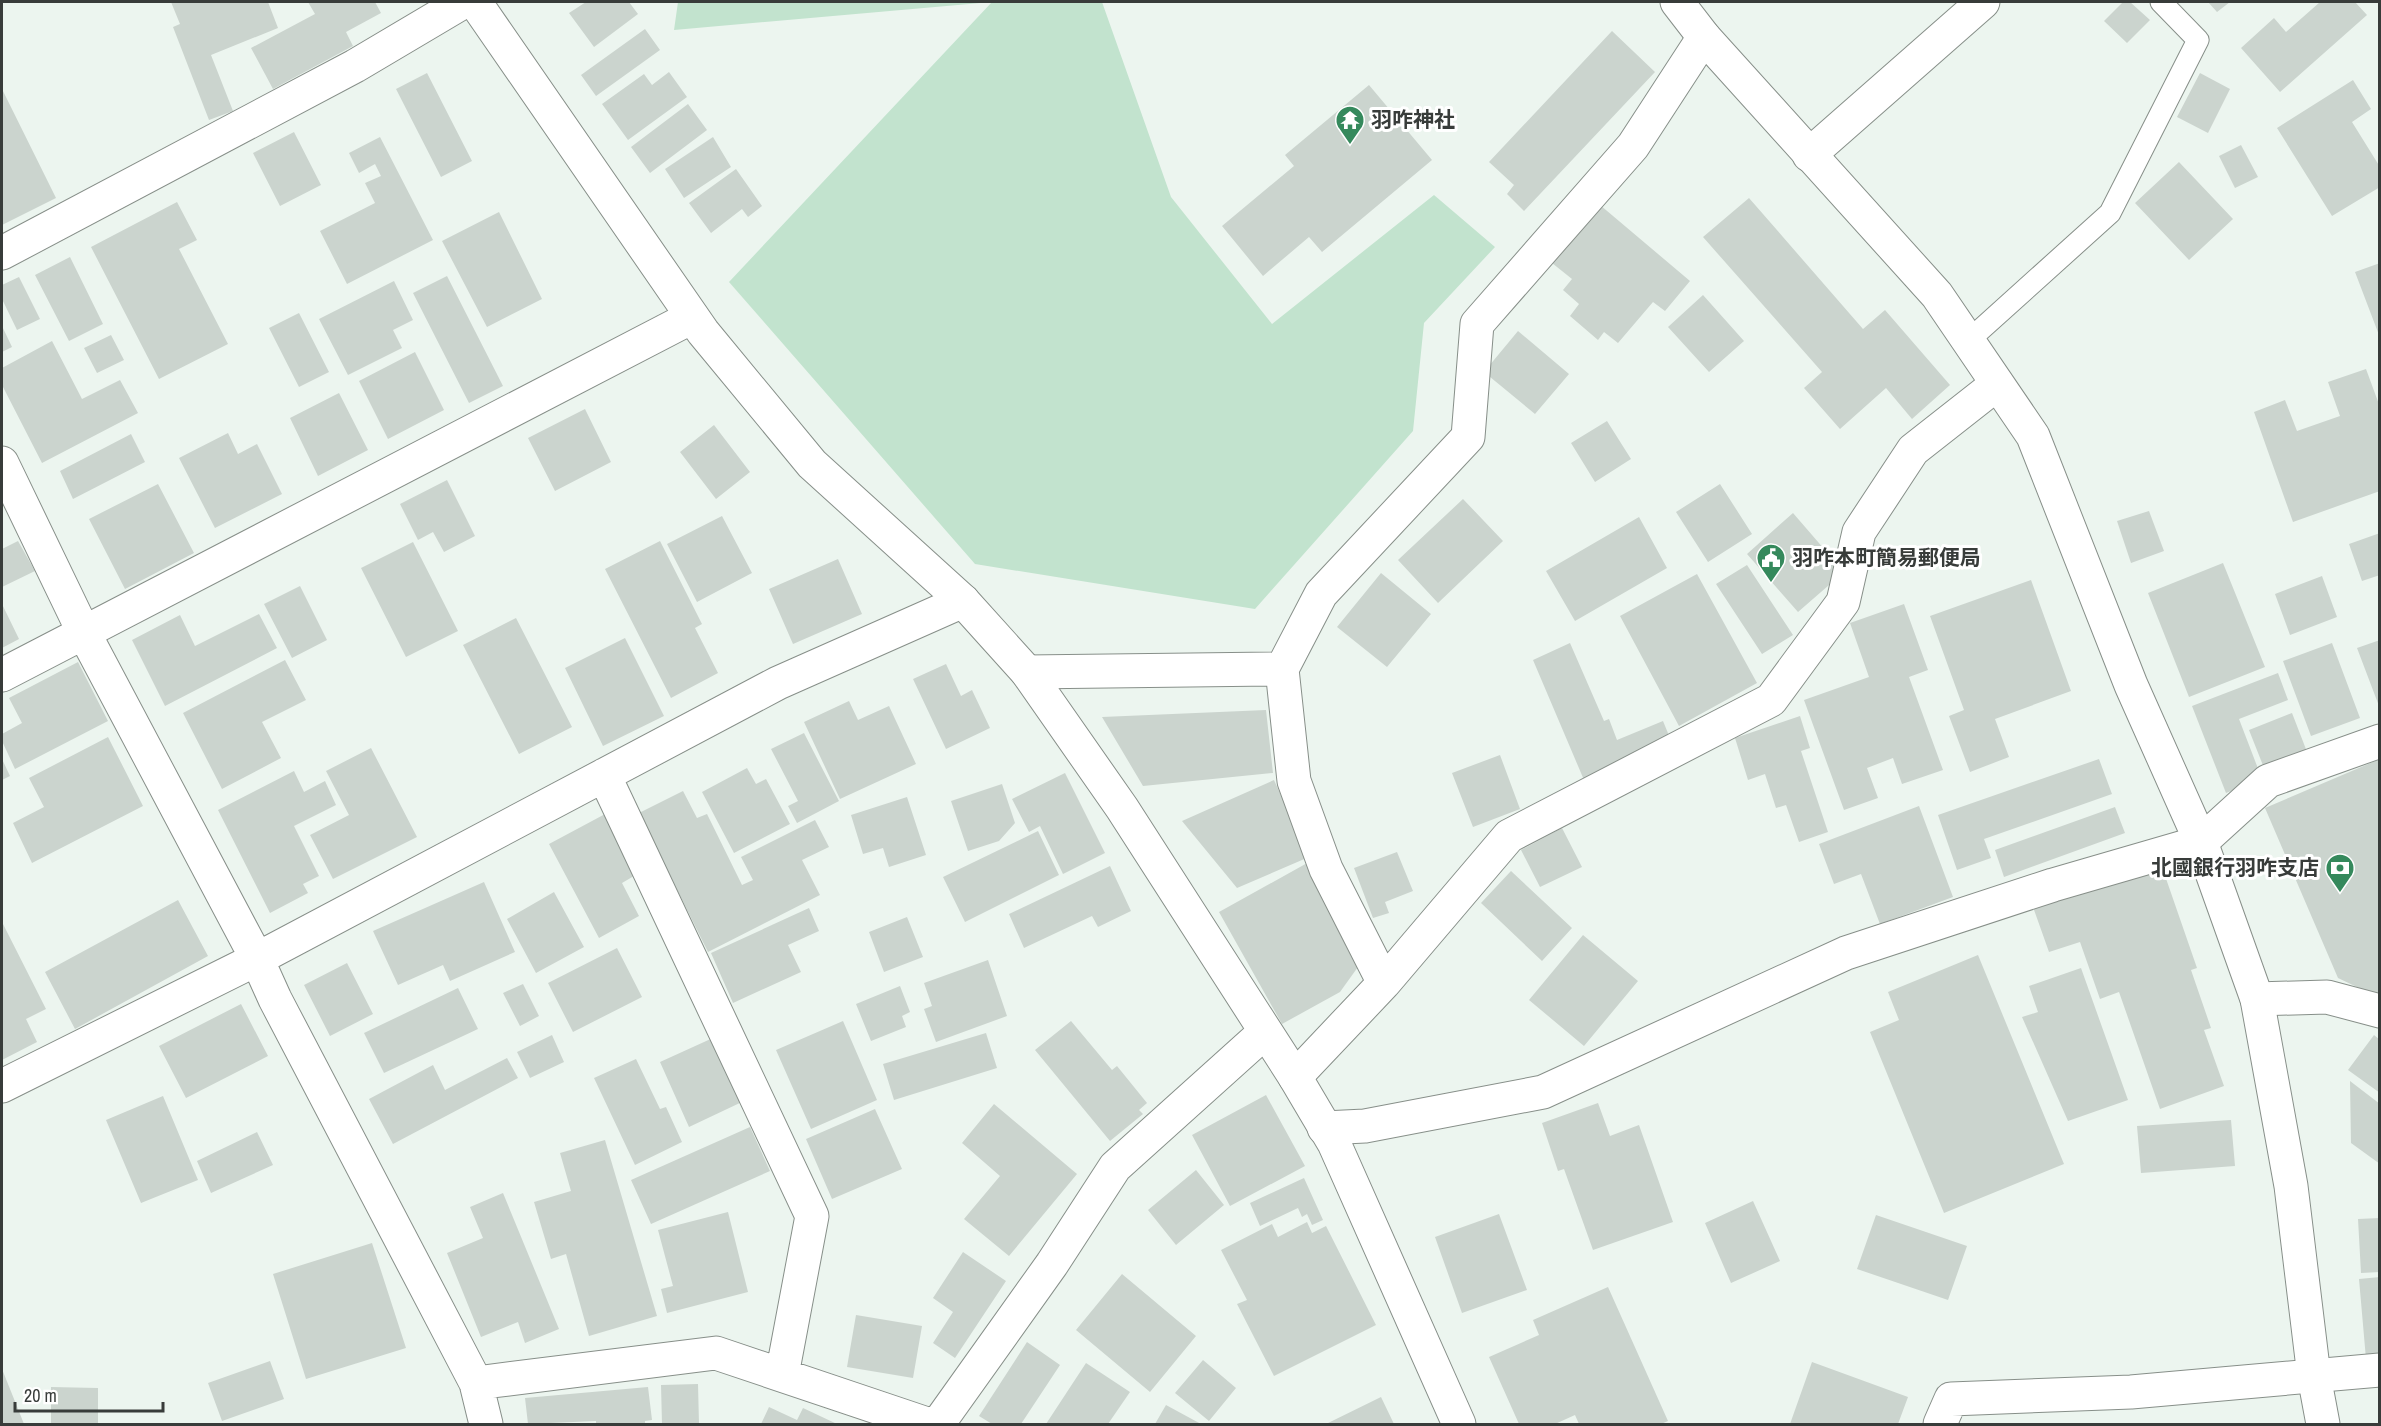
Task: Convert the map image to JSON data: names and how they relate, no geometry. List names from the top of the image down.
{
  "places": {
    "temple": ["羽咋神社"],
    "public building": ["羽咋本町簡易郵便局"],
    "bank": ["北國銀行羽咋支店"]
  },
  "scale_bar": "20 m"
}
